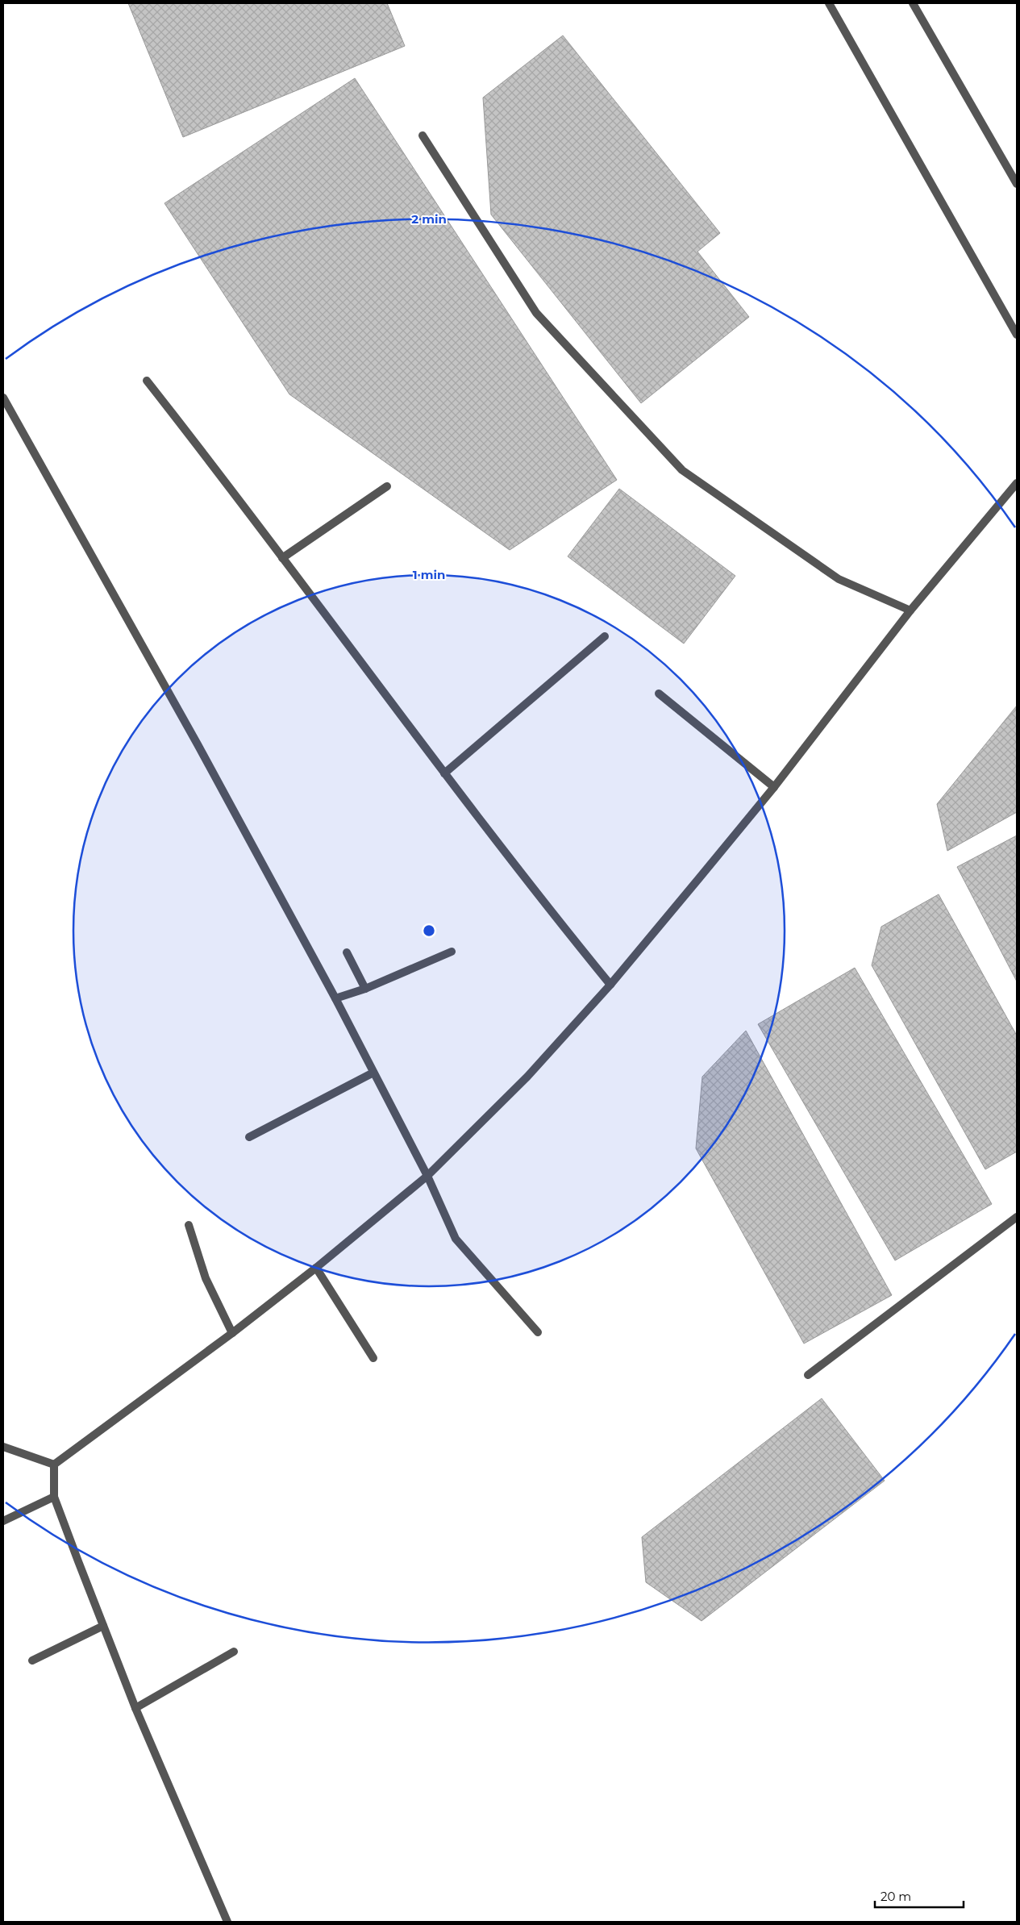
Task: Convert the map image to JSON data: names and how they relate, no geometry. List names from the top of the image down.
{
  "scale_bar": "20 m",
  "rings": ["2 min", "1 min"]
}
